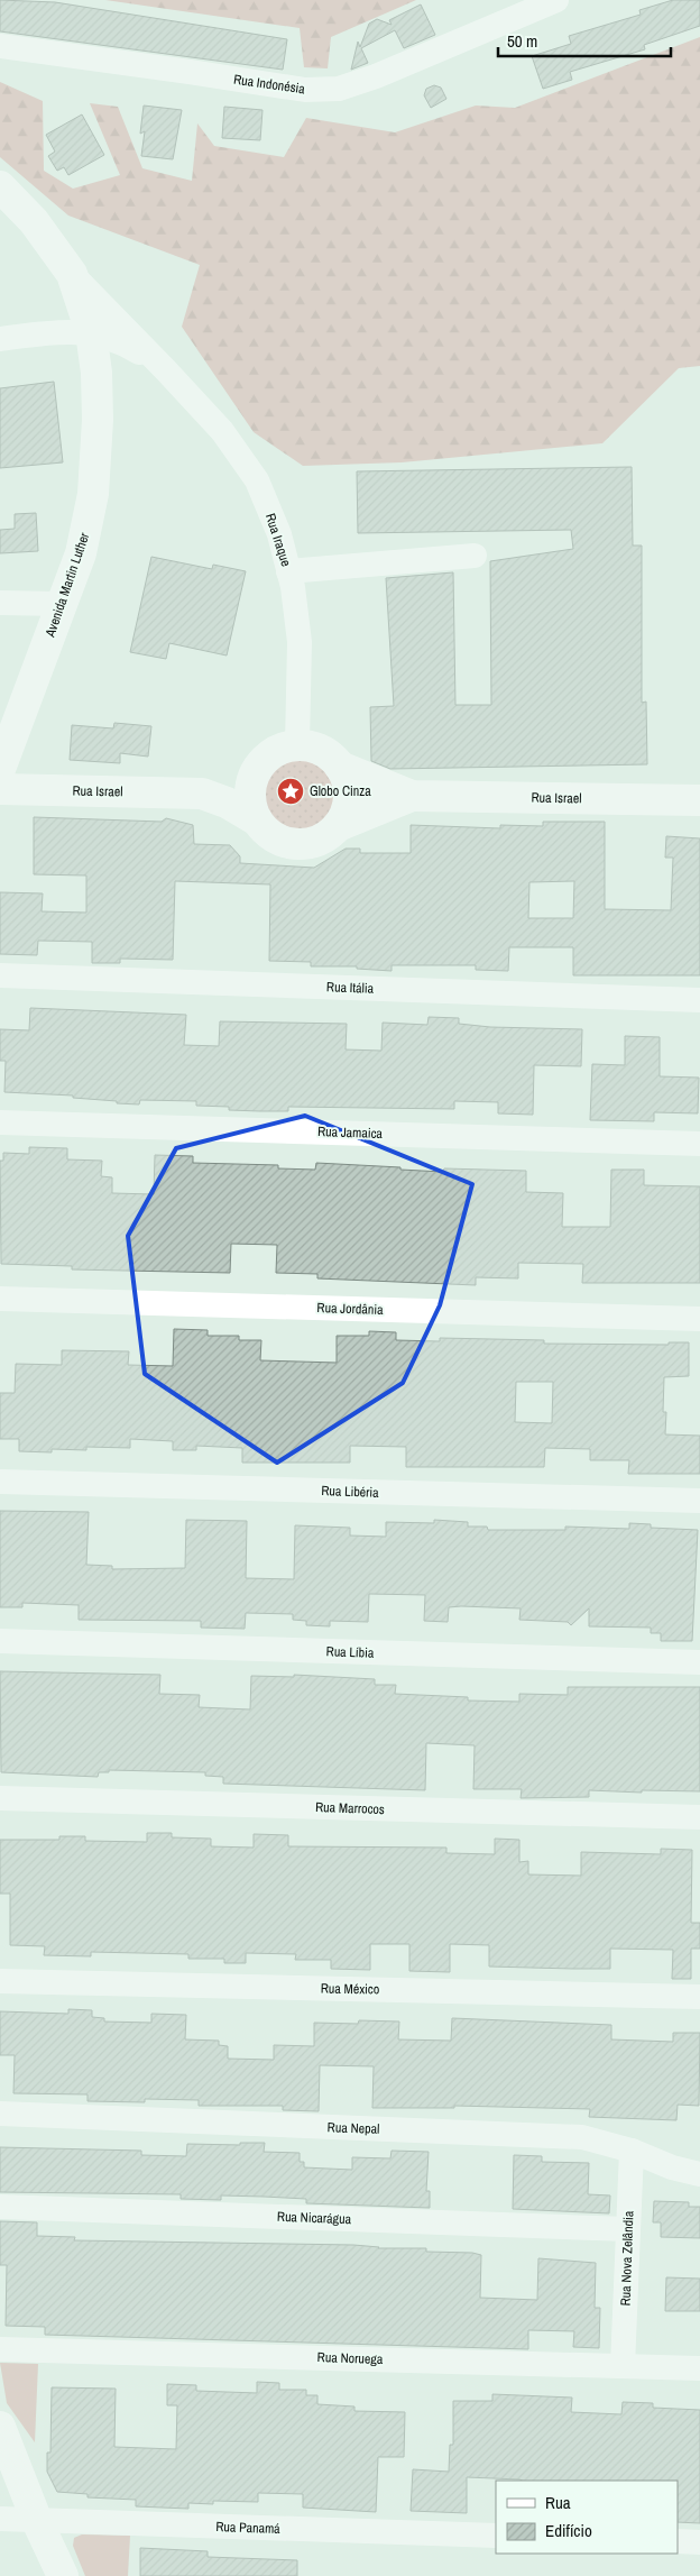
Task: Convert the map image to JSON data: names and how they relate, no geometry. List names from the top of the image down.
{
  "streets": {
    "street": [
      "Rua Indonésia",
      "Rua Iraque",
      "Avenida Martin Luther",
      "Rua Israel",
      "Rua Itália",
      "Rua Jamaica",
      "Rua Jordânia",
      "Rua Libéria",
      "Rua Líbia",
      "Rua Marrocos",
      "Rua México",
      "Rua Nepal",
      "Rua Nicarágua",
      "Rua Nova Zelândia",
      "Rua Noruega",
      "Rua Panamá"
    ]
  },
  "crossings": [
    ["Rua Iraque", "Avenida Martin Luther"],
    ["Rua Iraque", "Rua Israel"],
    ["Rua Nepal", "Rua Nova Zelândia"],
    ["Rua Nicarágua", "Rua Nova Zelândia"],
    ["Rua Nova Zelândia", "Rua Noruega"]
  ],
  "places": {
    "place": ["Globo Cinza"]
  },
  "legend": ["Rua", "Edifício"],
  "scale_bar": "50 m"
}
